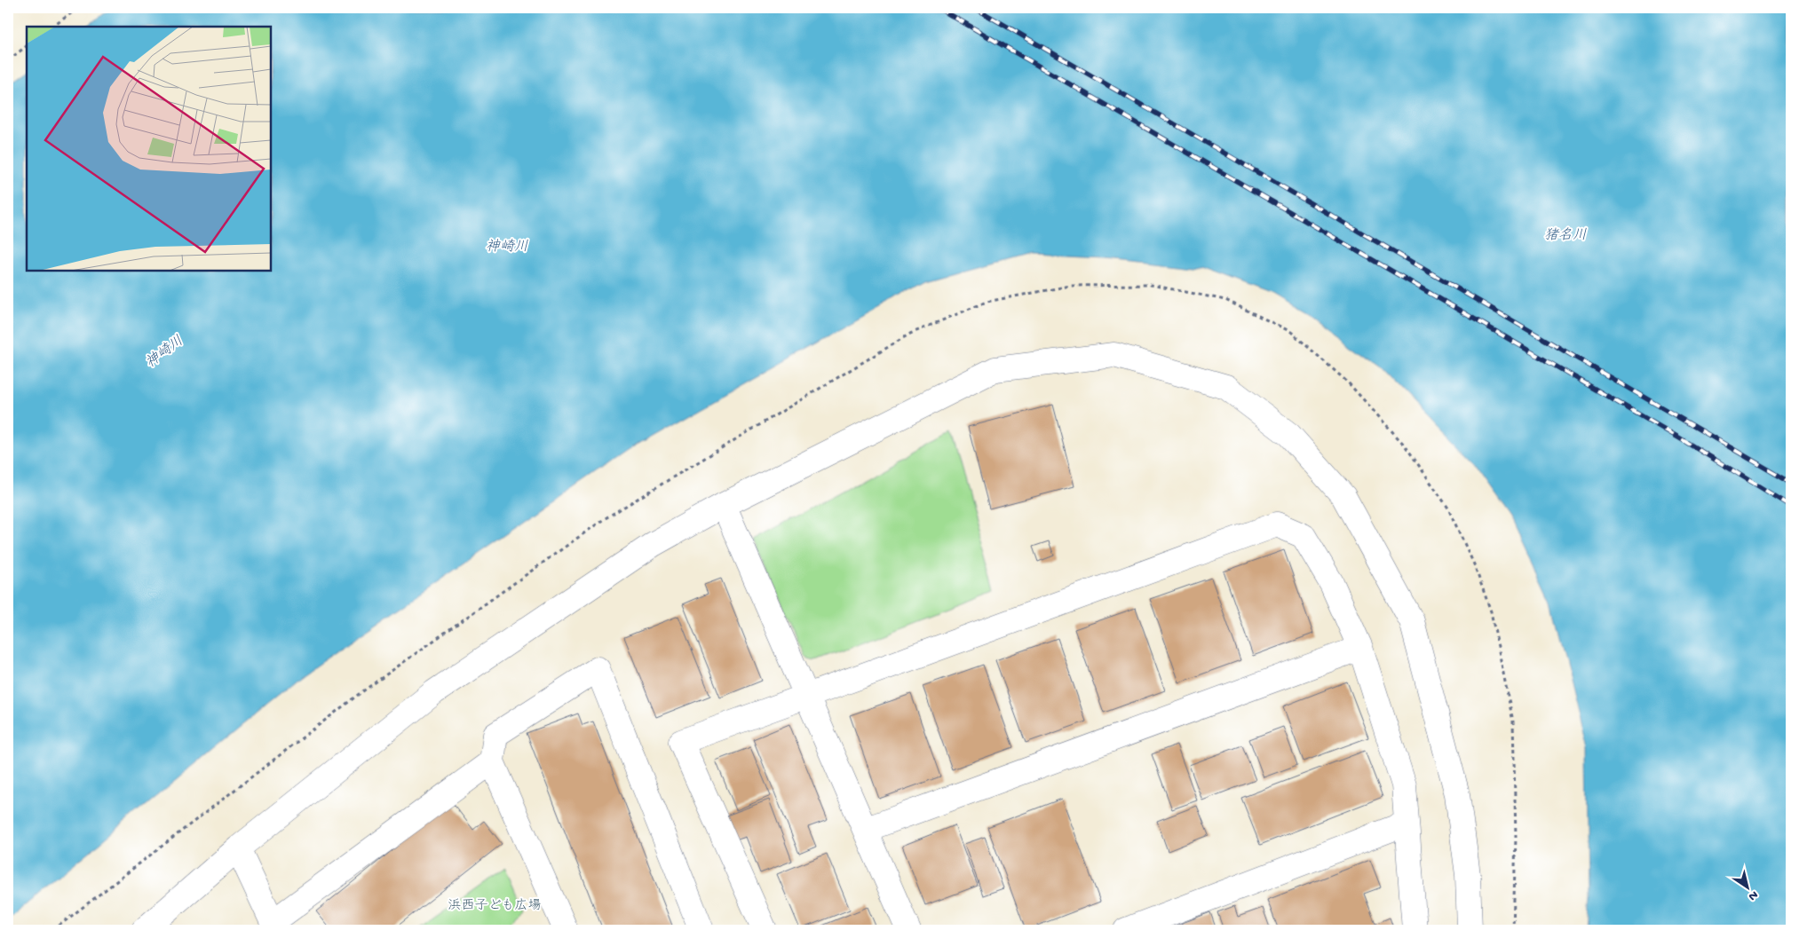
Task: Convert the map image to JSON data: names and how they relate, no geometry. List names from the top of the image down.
{
  "water": ["猪名川", "神崎川"],
  "parks": ["浜西子ども広場"],
  "north": "bottom right"
}
